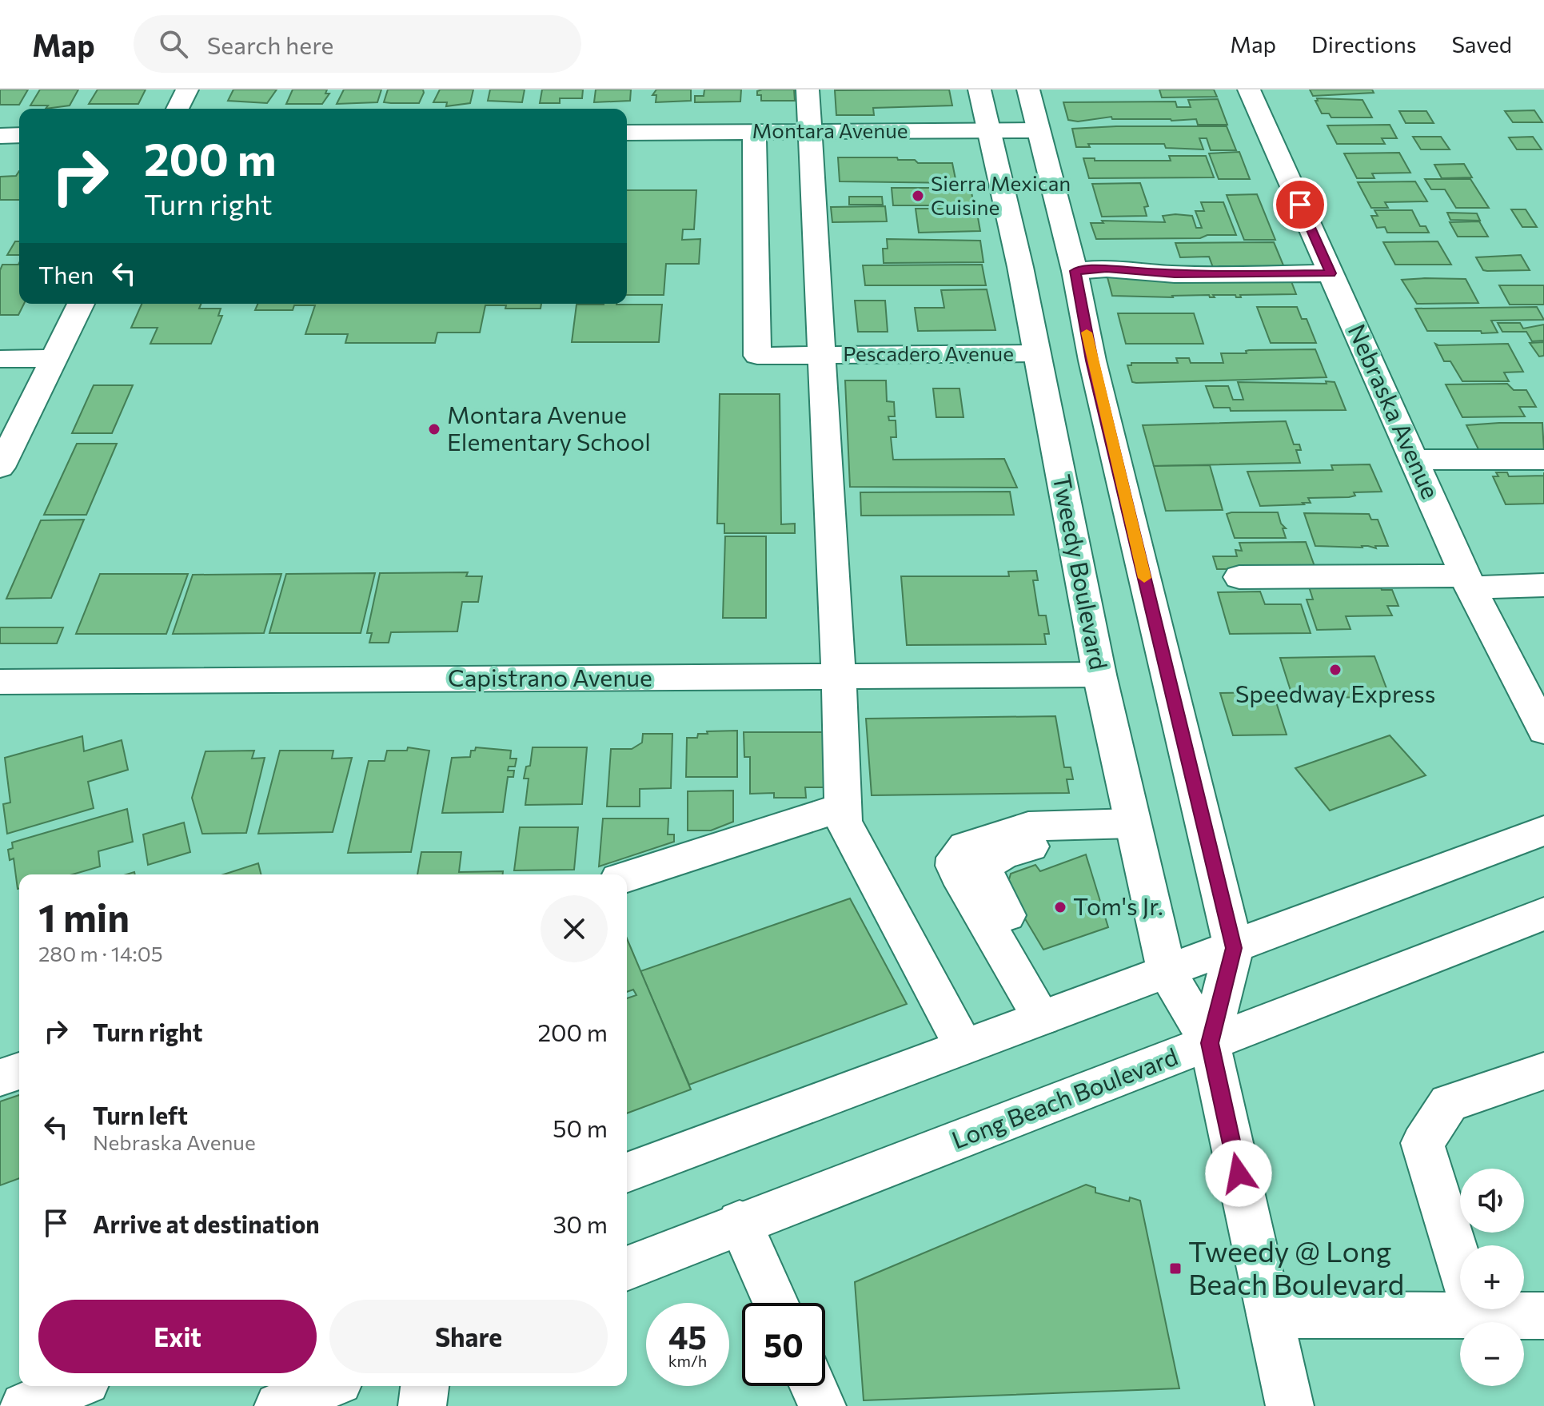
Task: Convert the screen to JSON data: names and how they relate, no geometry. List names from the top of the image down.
{
  "streets": {
    "main road": [
      "Montara Avenue",
      "Pescadero Avenue",
      "Nebraska Avenue",
      "Tweedy Boulevard",
      "Capistrano Avenue",
      "Long Beach Boulevard"
    ]
  },
  "crossings": [
    ["Montara Avenue", "Pescadero Avenue"],
    ["Montara Avenue", "Tweedy Boulevard"],
    ["Pescadero Avenue", "Tweedy Boulevard"],
    ["Tweedy Boulevard", "Capistrano Avenue"],
    ["Tweedy Boulevard", "Long Beach Boulevard"]
  ],
  "places": {
    "other": [
      "Sierra Mexican Cuisine",
      "Montara Avenue Elementary School",
      "Speedway Express",
      "Tom's Jr."
    ],
    "transit": ["Tweedy @ Long Beach Boulevard"]
  },
  "page": {
    "header": "Map",
    "search": "Search here",
    "nav": ["Map", "Directions", "Saved"],
    "turn": ["200 m", "Turn right"],
    "then": "Then",
    "heading": ["1 min", "280 m · 14:05"],
    "list": [
      {
        "name": "Turn right",
        "value": "200 m"
      },
      {
        "name": "Turn left",
        "note": "Nebraska Avenue",
        "value": "50 m"
      },
      {
        "name": "Arrive at destination",
        "value": "30 m"
      }
    ],
    "map_buttons": ["+", "−"],
    "buttons": ["Exit", "Share"],
    "speed": "45 km/h",
    "limit": "50"
  }
}
